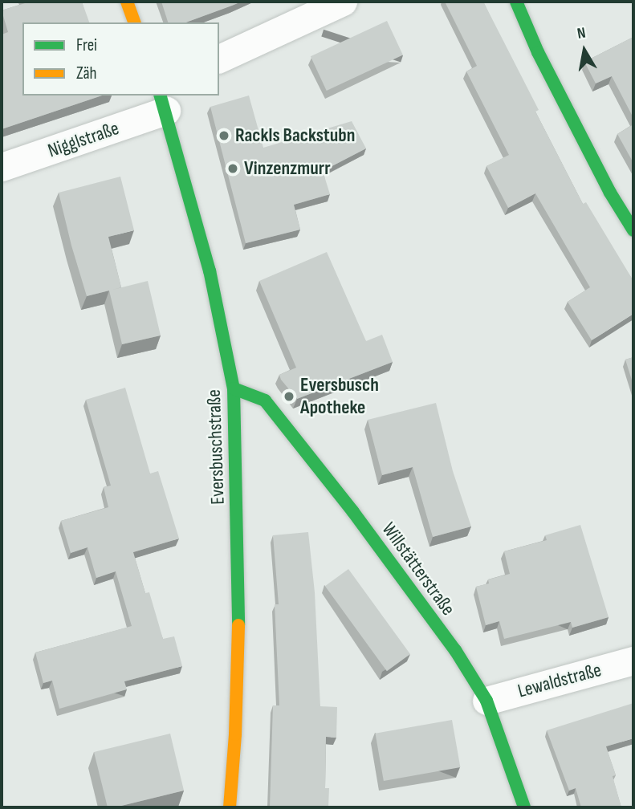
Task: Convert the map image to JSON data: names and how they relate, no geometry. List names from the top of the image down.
{
  "streets": {
    "street": [
      "Nigglstraße",
      "Eversbuschstraße",
      "Willstätterstraße",
      "Lewaldstraße"
    ]
  },
  "crossings": [
    ["Nigglstraße", "Eversbuschstraße"],
    ["Eversbuschstraße", "Willstätterstraße"],
    ["Willstätterstraße", "Lewaldstraße"]
  ],
  "places": ["Rackls Backstubn", "Vinzenzmurr", "Eversbusch Apotheke"],
  "legend": ["Frei", "Zäh"],
  "north": "top"
}
